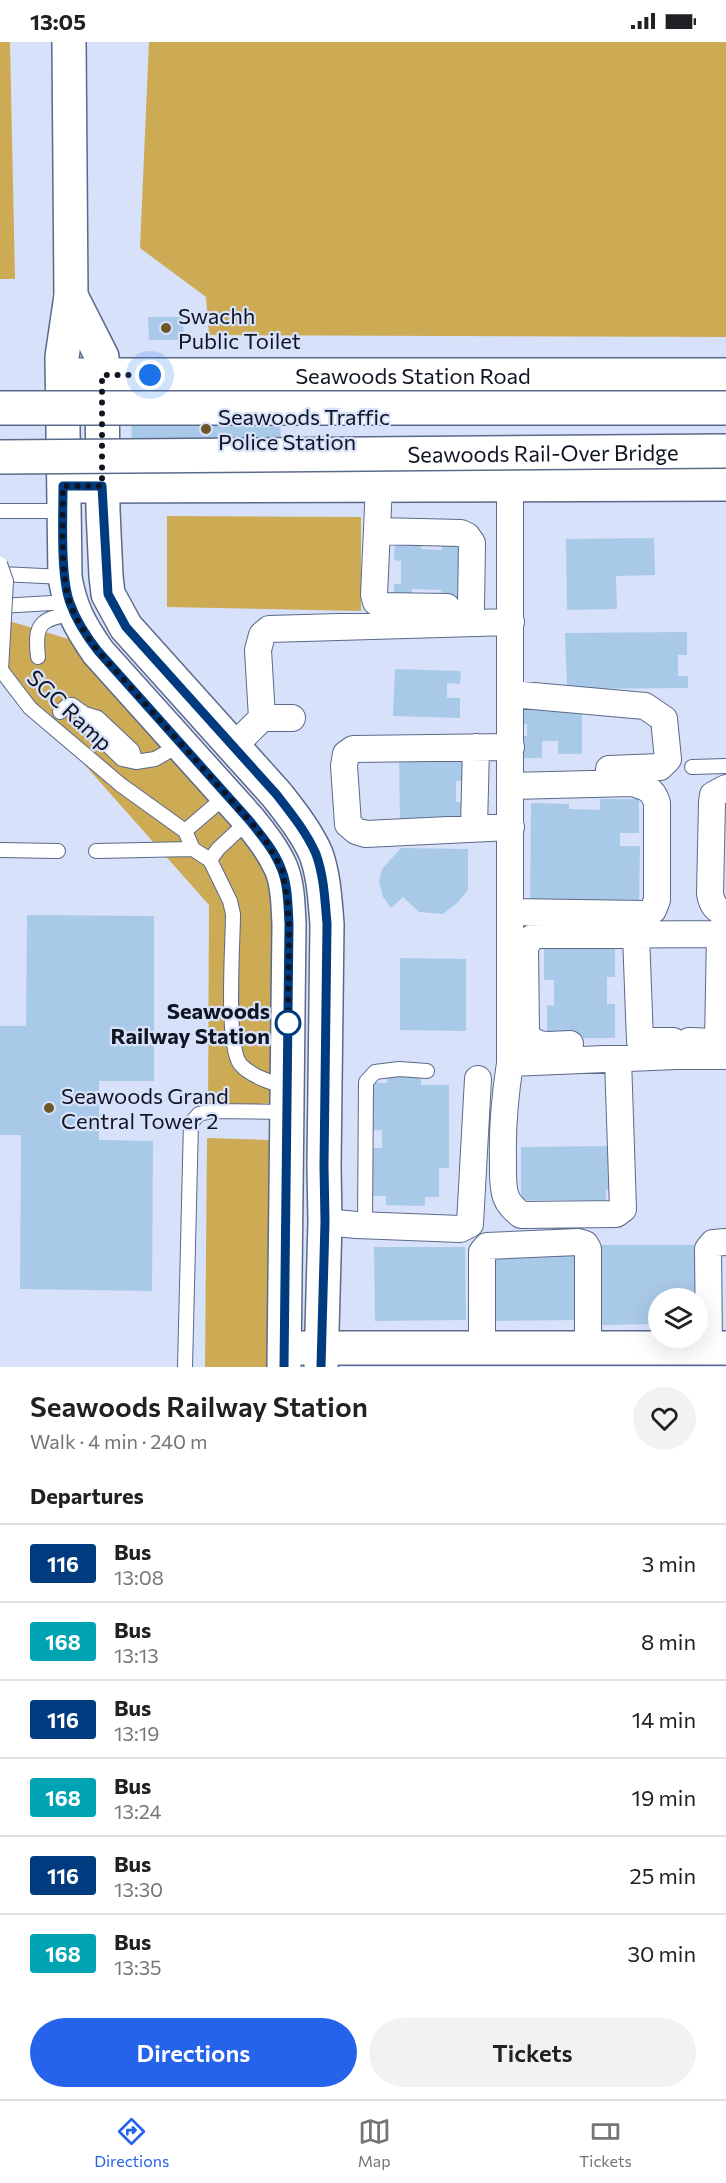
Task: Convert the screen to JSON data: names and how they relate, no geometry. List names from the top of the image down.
{
  "streets": {
    "main road": ["Seawoods Station Road", "Seawoods Rail-Over Bridge"],
    "lane": ["SGC Ramp"]
  },
  "places": [
    "Swachh Public Toilet",
    "Seawoods Traffic Police Station",
    "Seawoods Railway Station",
    "Seawoods Grand Central Tower 2"
  ],
  "lines": ["bus line 116"],
  "page": {
    "status": "13:05",
    "heading": [
      ["Seawoods Railway Station", "Walk · 4 min · 240 m"],
      "Departures"
    ],
    "list": [
      {
        "mark": "116",
        "name": "Bus",
        "note": "13:08",
        "value": "3 min"
      },
      {
        "mark": "168",
        "name": "Bus",
        "note": "13:13",
        "value": "8 min"
      },
      {
        "mark": "116",
        "name": "Bus",
        "note": "13:19",
        "value": "14 min"
      },
      {
        "mark": "168",
        "name": "Bus",
        "note": "13:24",
        "value": "19 min"
      },
      {
        "mark": "116",
        "name": "Bus",
        "note": "13:30",
        "value": "25 min"
      },
      {
        "mark": "168",
        "name": "Bus",
        "note": "13:35",
        "value": "30 min"
      }
    ],
    "buttons": ["Directions", "Tickets"],
    "tabs": ["Directions", "Map", "Tickets"]
  }
}
